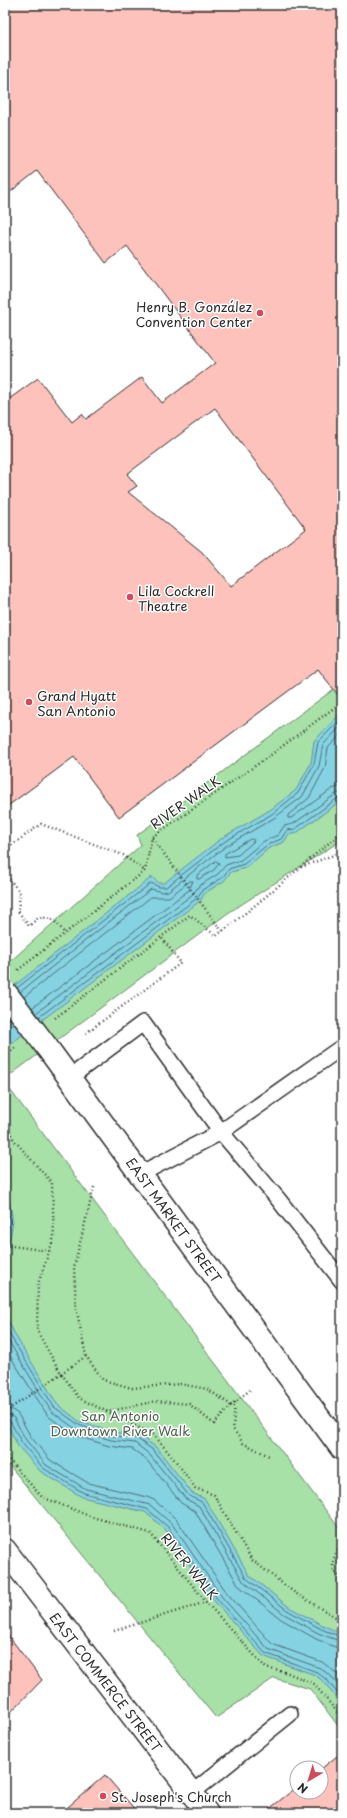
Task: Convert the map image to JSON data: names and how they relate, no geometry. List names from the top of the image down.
{
  "streets": {
    "main road": ["EAST MARKET STREET", "EAST COMMERCE STREET"],
    "path": ["RIVER WALK"]
  },
  "parks": ["San Antonio Downtown River Walk"],
  "places": [
    "Henry B. González Convention Center",
    "Lila Cockrell Theatre",
    "Grand Hyatt San Antonio",
    "St. Joseph's Church"
  ],
  "north": "bottom left"
}
